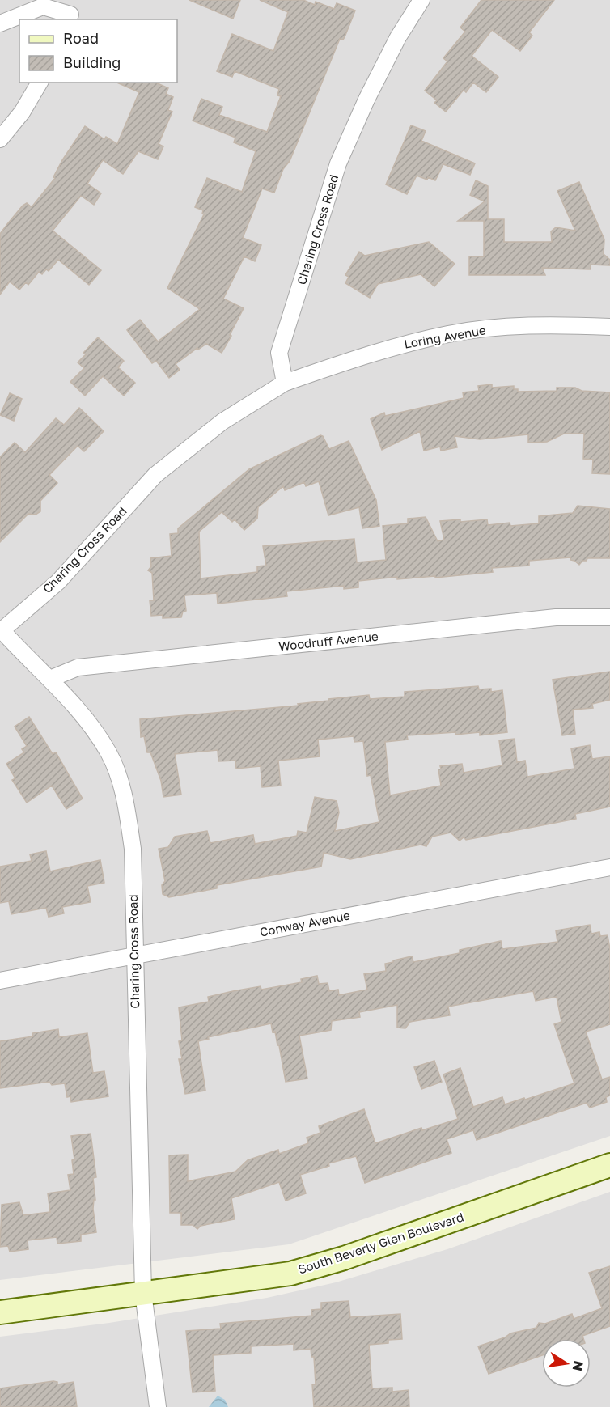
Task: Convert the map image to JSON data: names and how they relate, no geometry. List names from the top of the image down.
{
  "streets": {
    "main road": ["South Beverly Glen Boulevard"],
    "street": [
      "Charing Cross Road",
      "Loring Avenue",
      "Woodruff Avenue",
      "Conway Avenue"
    ]
  },
  "crossings": [
    ["Charing Cross Road", "Loring Avenue"],
    ["Charing Cross Road", "Woodruff Avenue"],
    ["Charing Cross Road", "Conway Avenue"],
    ["Charing Cross Road", "South Beverly Glen Boulevard"]
  ],
  "legend": ["Road", "Building"],
  "north": "right"
}
